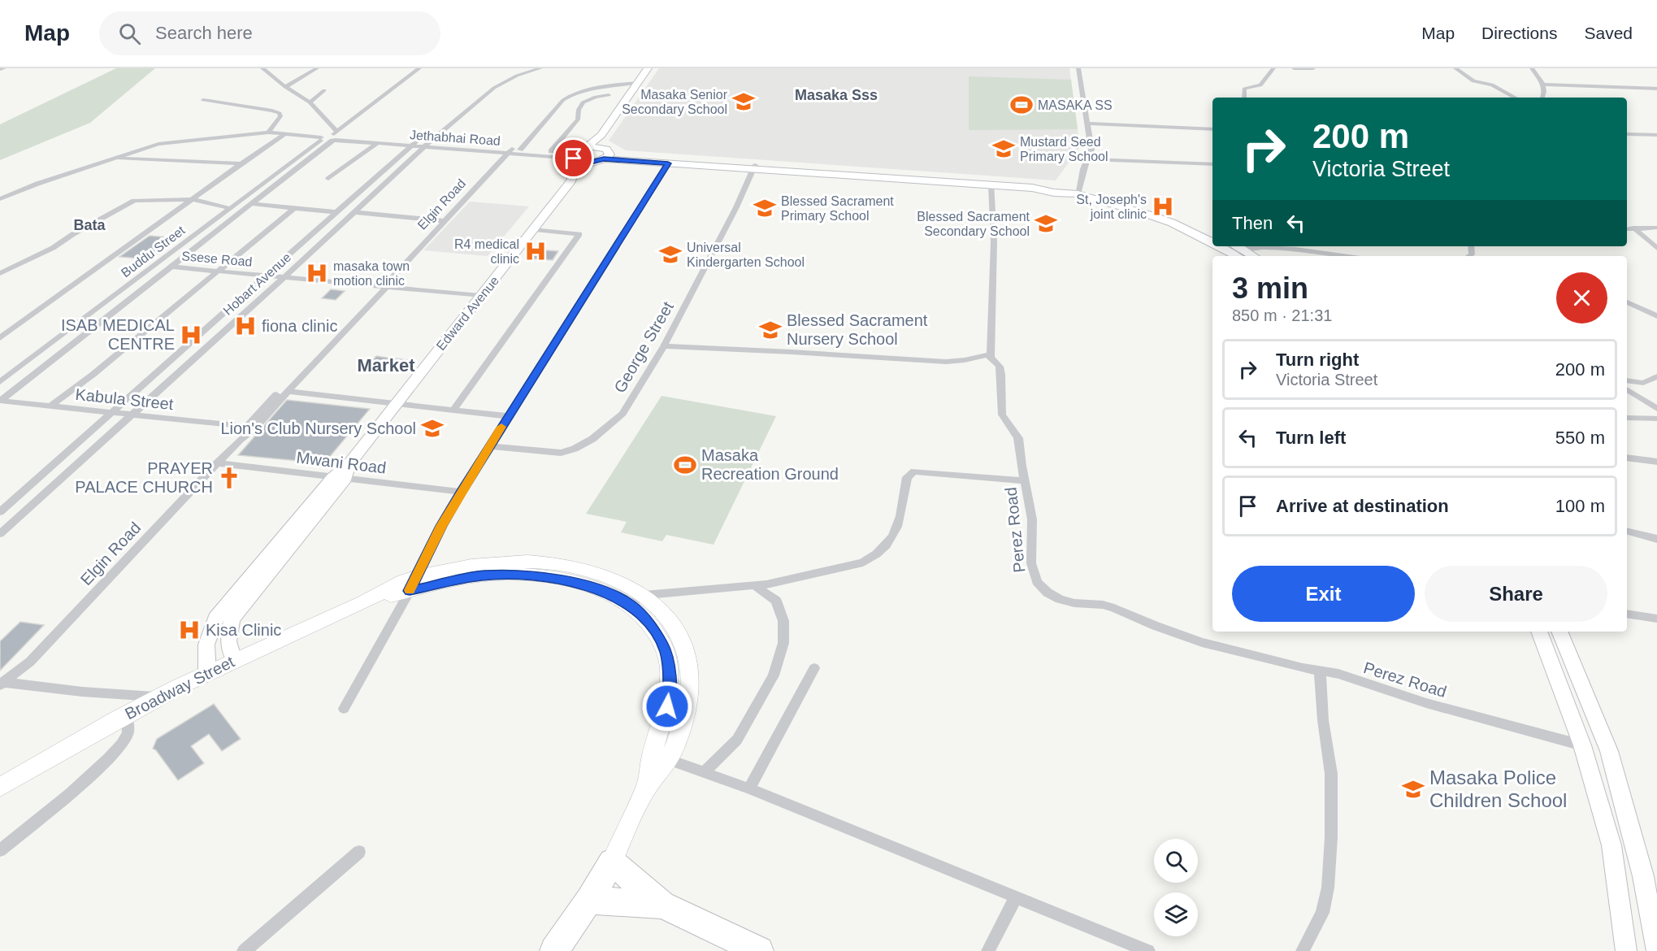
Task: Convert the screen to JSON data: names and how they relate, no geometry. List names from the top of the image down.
{
  "streets": {
    "main road": ["Broadway Street"],
    "street": [
      "Jethabhai Road",
      "Elgin Road",
      "Buddu Street",
      "Ssese Road",
      "Hobart Avenue",
      "Edward Avenue",
      "George Street",
      "Kabula Street",
      "Mwani Road",
      "Perez Road"
    ]
  },
  "crossings": [
    ["Jethabhai Road", "Elgin Road"],
    ["Jethabhai Road", "Hobart Avenue"],
    ["Jethabhai Road", "Edward Avenue"],
    ["Elgin Road", "Ssese Road"],
    ["Elgin Road", "Kabula Street"],
    ["Elgin Road", "Mwani Road"],
    ["Buddu Street", "Ssese Road"],
    ["Ssese Road", "Hobart Avenue"],
    ["Ssese Road", "Edward Avenue"],
    ["Hobart Avenue", "Kabula Street"],
    ["Edward Avenue", "Mwani Road"],
    ["Edward Avenue", "Broadway Street"]
  ],
  "districts": ["Masaka Sss", "Bata", "Market"],
  "places": {
    "school or university": [
      "Masaka Senior Secondary School",
      "Mustard Seed Primary School",
      "Blessed Sacrament Primary School",
      "Blessed Sacrament Secondary School",
      "Universal Kindergarten School",
      "Blessed Sacrament Nursery School",
      "Lion's Club Nursery School",
      "Masaka Police Children School"
    ],
    "sports": ["MASAKA SS", "Masaka Recreation Ground"],
    "hospital": [
      "St, Joseph's joint clinic",
      "R4 medical clinic",
      "masaka town motion clinic",
      "fiona clinic",
      "ISAB MEDICAL CENTRE",
      "Kisa Clinic"
    ],
    "church": ["PRAYER PALACE CHURCH"]
  },
  "page": {
    "header": "Map",
    "search": "Search here",
    "nav": ["Map", "Directions", "Saved"],
    "turn": ["200 m", "Victoria Street"],
    "then": "Then",
    "heading": ["3 min", "850 m · 21:31"],
    "list": [
      {
        "name": "Turn right",
        "note": "Victoria Street",
        "value": "200 m"
      },
      {
        "name": "Turn left",
        "value": "550 m"
      },
      {
        "name": "Arrive at destination",
        "value": "100 m"
      }
    ],
    "buttons": ["Exit", "Share"]
  }
}
